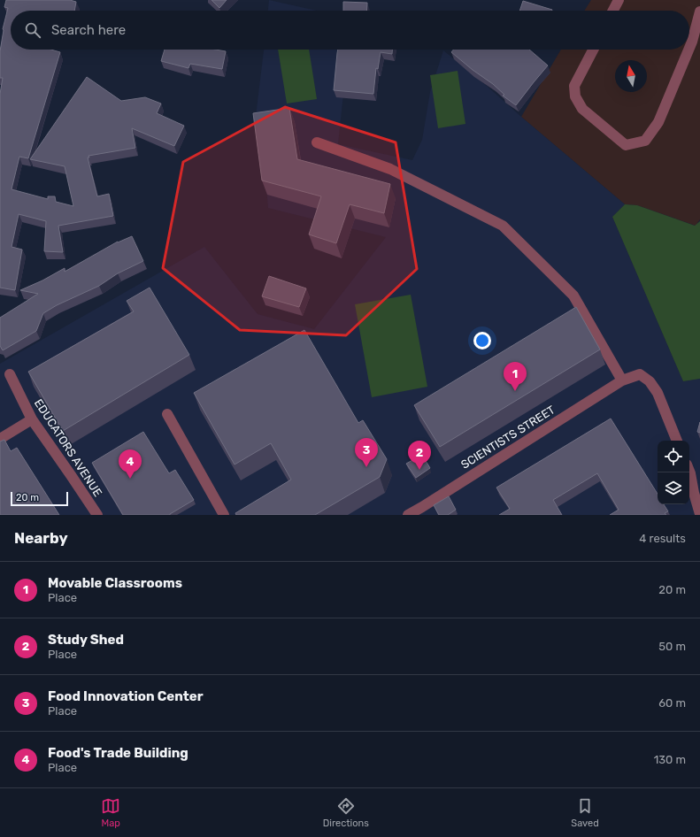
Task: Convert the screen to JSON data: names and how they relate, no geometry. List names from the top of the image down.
{
  "streets": {
    "lane": ["SCIENTISTS STREET", "EDUCATORS AVENUE"]
  },
  "scale_bar": "20 m",
  "north": "top",
  "page": {
    "search": "Search here",
    "pins": [
      "1",
      "3",
      "2",
      "4"
    ],
    "scale": "20 m",
    "heading": ["Nearby", "4 results"],
    "list": [
      {
        "mark": "1",
        "name": "Movable Classrooms",
        "note": "Place",
        "value": "20 m"
      },
      {
        "mark": "2",
        "name": "Study Shed",
        "note": "Place",
        "value": "50 m"
      },
      {
        "mark": "3",
        "name": "Food Innovation Center",
        "note": "Place",
        "value": "60 m"
      },
      {
        "mark": "4",
        "name": "Food's Trade Building",
        "note": "Place",
        "value": "130 m"
      }
    ],
    "nav": ["Map", "Directions", "Saved"]
  }
}
